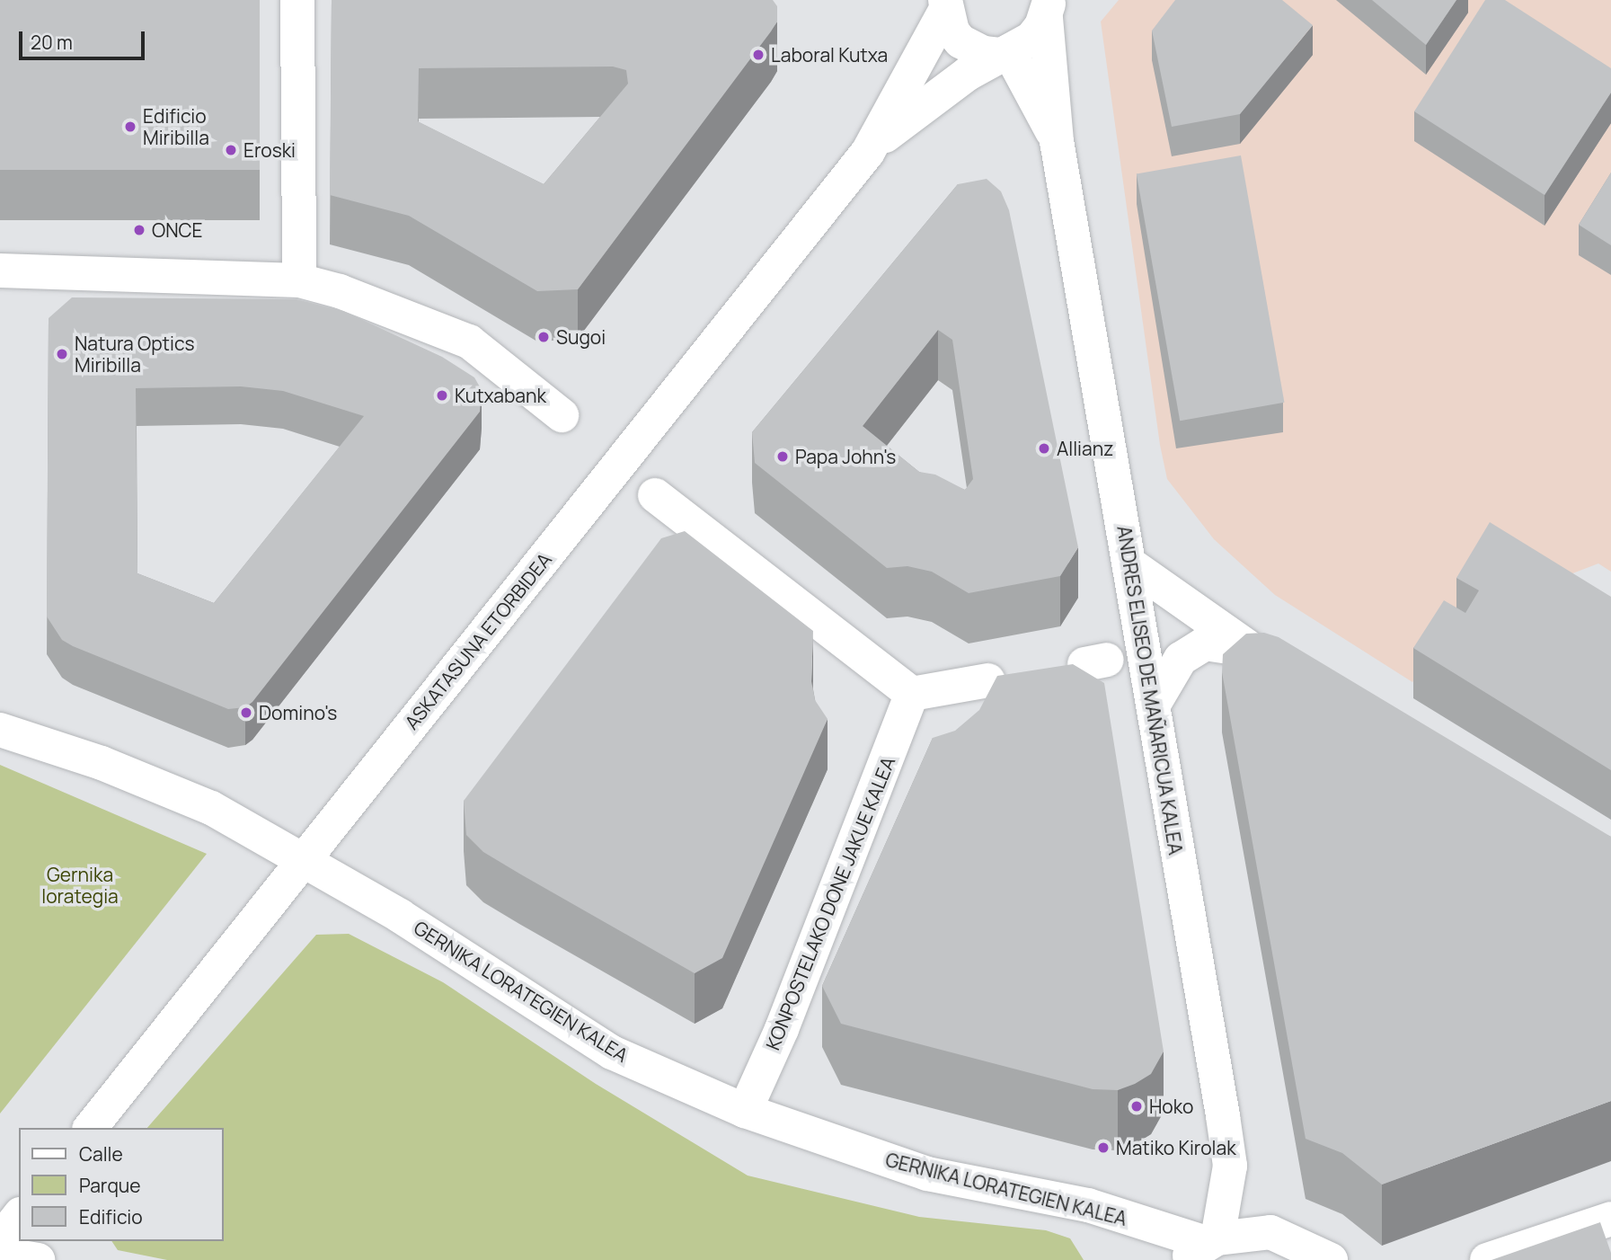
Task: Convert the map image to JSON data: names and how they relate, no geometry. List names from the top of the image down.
{
  "streets": {
    "street": [
      "ASKATASUNA ETORBIDEA",
      "ANDRES ELISEO DE MAÑARICUA KALEA",
      "KONPOSTELAKO DONE JAKUE KALEA",
      "GERNIKA LORATEGIEN KALEA"
    ]
  },
  "crossings": [
    ["ASKATASUNA ETORBIDEA", "ANDRES ELISEO DE MAÑARICUA KALEA"],
    ["ASKATASUNA ETORBIDEA", "GERNIKA LORATEGIEN KALEA"],
    ["ANDRES ELISEO DE MAÑARICUA KALEA", "GERNIKA LORATEGIEN KALEA"],
    ["KONPOSTELAKO DONE JAKUE KALEA", "GERNIKA LORATEGIEN KALEA"]
  ],
  "parks": ["Gernika lorategia"],
  "places": [
    "Laboral Kutxa",
    "Edificio Miribilla",
    "Eroski",
    "ONCE",
    "Sugoi",
    "Natura Optics Miribilla",
    "Kutxabank",
    "Allianz",
    "Papa John's",
    "Domino's",
    "Hoko",
    "Matiko Kirolak"
  ],
  "legend": ["Calle", "Parque", "Edificio"],
  "scale_bar": "20 m"
}
